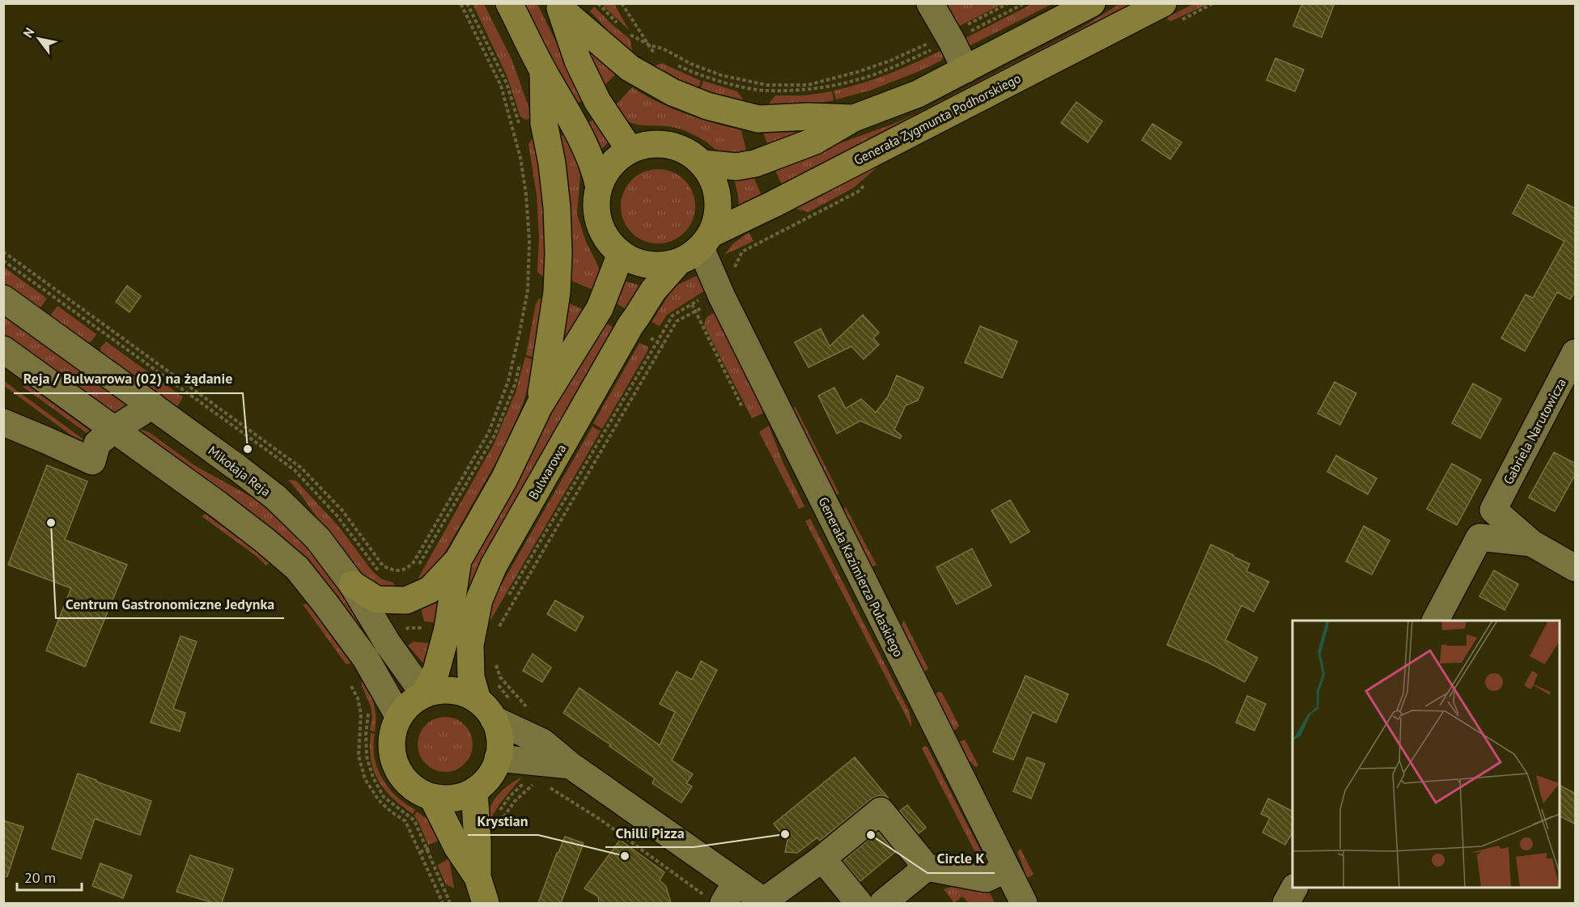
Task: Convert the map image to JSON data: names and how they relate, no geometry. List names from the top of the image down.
{
  "streets": {
    "main road": ["Generała Zygmunta Podhorskiego", "Bulwarowa"],
    "street": ["Gabriela Narutowicza", "Mikołaja Reja", "Generała Kazimierza Pułaskiego"]
  },
  "crossings": [
    ["Generała Zygmunta Podhorskiego", "Bulwarowa"],
    ["Generała Zygmunta Podhorskiego", "Generała Kazimierza Pułaskiego"],
    ["Mikołaja Reja", "Bulwarowa"],
    ["Bulwarowa", "Generała Kazimierza Pułaskiego"]
  ],
  "places": [
    "Reja / Bulwarowa (02) na żądanie",
    "Centrum Gastronomiczne Jedynka",
    "Chilli Pizza",
    "Circle K",
    "Krystian"
  ],
  "scale_bar": "20 m",
  "north": "top left"
}
